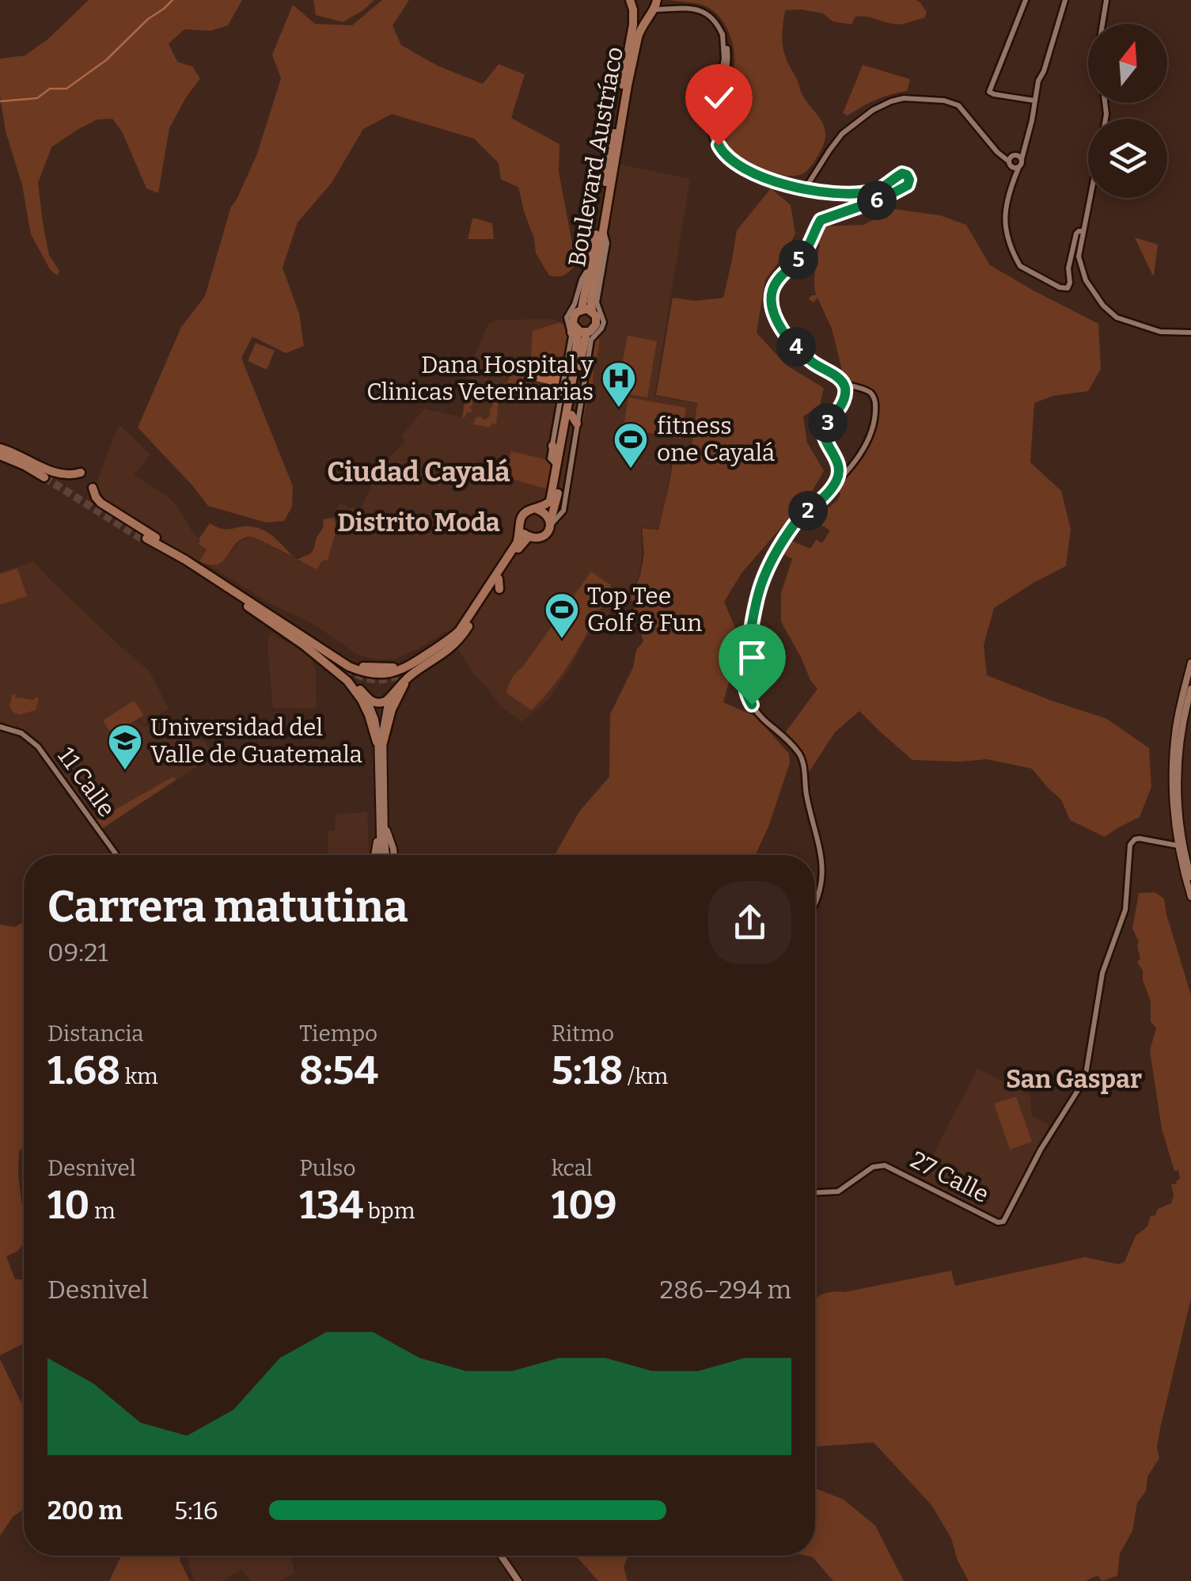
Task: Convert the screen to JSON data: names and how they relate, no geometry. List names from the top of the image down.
{
  "streets": {
    "main road": ["Boulevard Austríaco"],
    "street": ["11 Calle", "27 Calle"]
  },
  "districts": ["Ciudad Cayalá", "Distrito Moda", "San Gaspar"],
  "places": {
    "hospital": ["Dana Hospital y Clinicas Veterinarias"],
    "sports": ["fitness one Cayalá", "Top Tee Golf & Fun"],
    "school or university": ["Universidad del Valle de Guatemala"]
  },
  "north": "top",
  "page": {
    "pins": [
      "6",
      "5",
      "4",
      "3",
      "2"
    ],
    "heading": ["Carrera matutina", "09:21"],
    "stats": [
      ["Distancia", "1.68 km"],
      ["Tiempo", "8:54"],
      ["Ritmo", "5:18 /km"],
      ["Desnivel", "10 m"],
      ["Pulso", "134 bpm"],
      ["kcal", "109"]
    ],
    "chart": ["Desnivel", "286–294 m"],
    "list": [
      {
        "name": "200 m",
        "note": "5:16"
      }
    ]
  }
}
